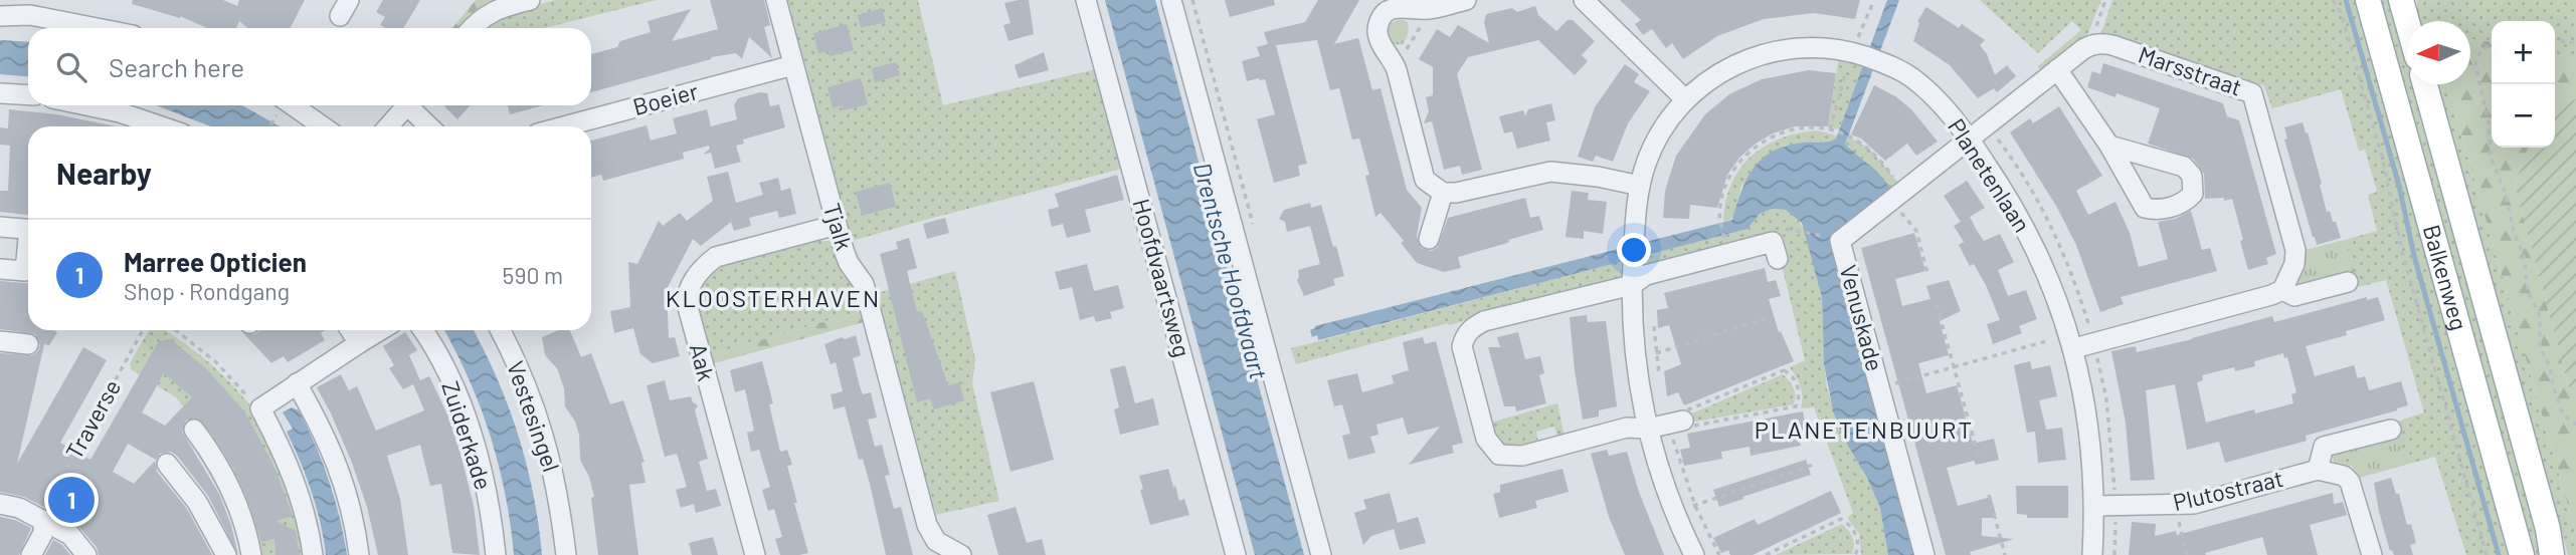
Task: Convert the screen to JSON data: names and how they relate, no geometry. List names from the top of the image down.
{
  "streets": {
    "main road": ["Balkenweg"],
    "street": [
      "Marsstraat",
      "Boeier",
      "Planetenlaan",
      "Tjalk",
      "Hoofdvaartsweg",
      "Venuskade",
      "Aak",
      "Vestesingel",
      "Zuiderkade",
      "Plutostraat"
    ],
    "path": ["Traverse"]
  },
  "crossings": [
    ["Boeier", "Tjalk"],
    ["Planetenlaan", "Venuskade"],
    ["Planetenlaan", "Plutostraat"],
    ["Tjalk", "Aak"]
  ],
  "districts": ["KLOOSTERHAVEN", "PLANETENBUURT"],
  "water": ["Drentsche Hoofdvaart"],
  "north": "left",
  "page": {
    "map_buttons": ["+", "−"],
    "search": "Search here",
    "heading": "Nearby",
    "list": [
      {
        "mark": "1",
        "name": "Marree Opticien",
        "note": "Shop · Rondgang",
        "value": "590 m"
      }
    ],
    "pins": "1"
  }
}
